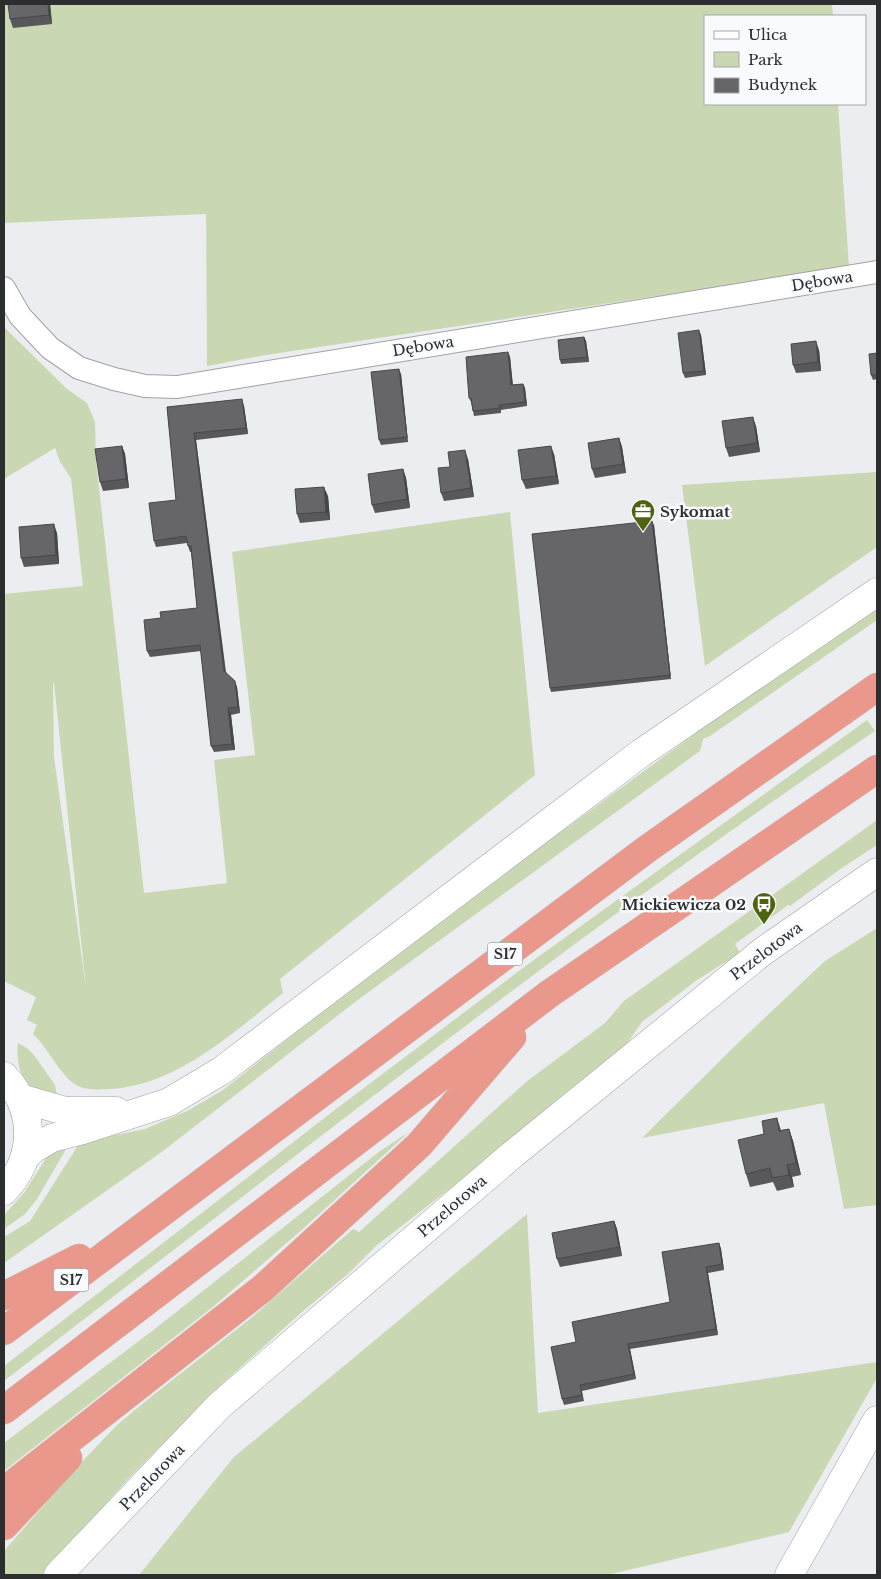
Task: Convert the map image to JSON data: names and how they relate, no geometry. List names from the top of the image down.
{
  "streets": {
    "highway": ["S17"],
    "street": ["Dębowa", "Przelotowa"]
  },
  "places": {
    "office": ["Sykomat"],
    "bus stop": ["Mickiewicza 02"]
  },
  "legend": ["Ulica", "Park", "Budynek"]
}
